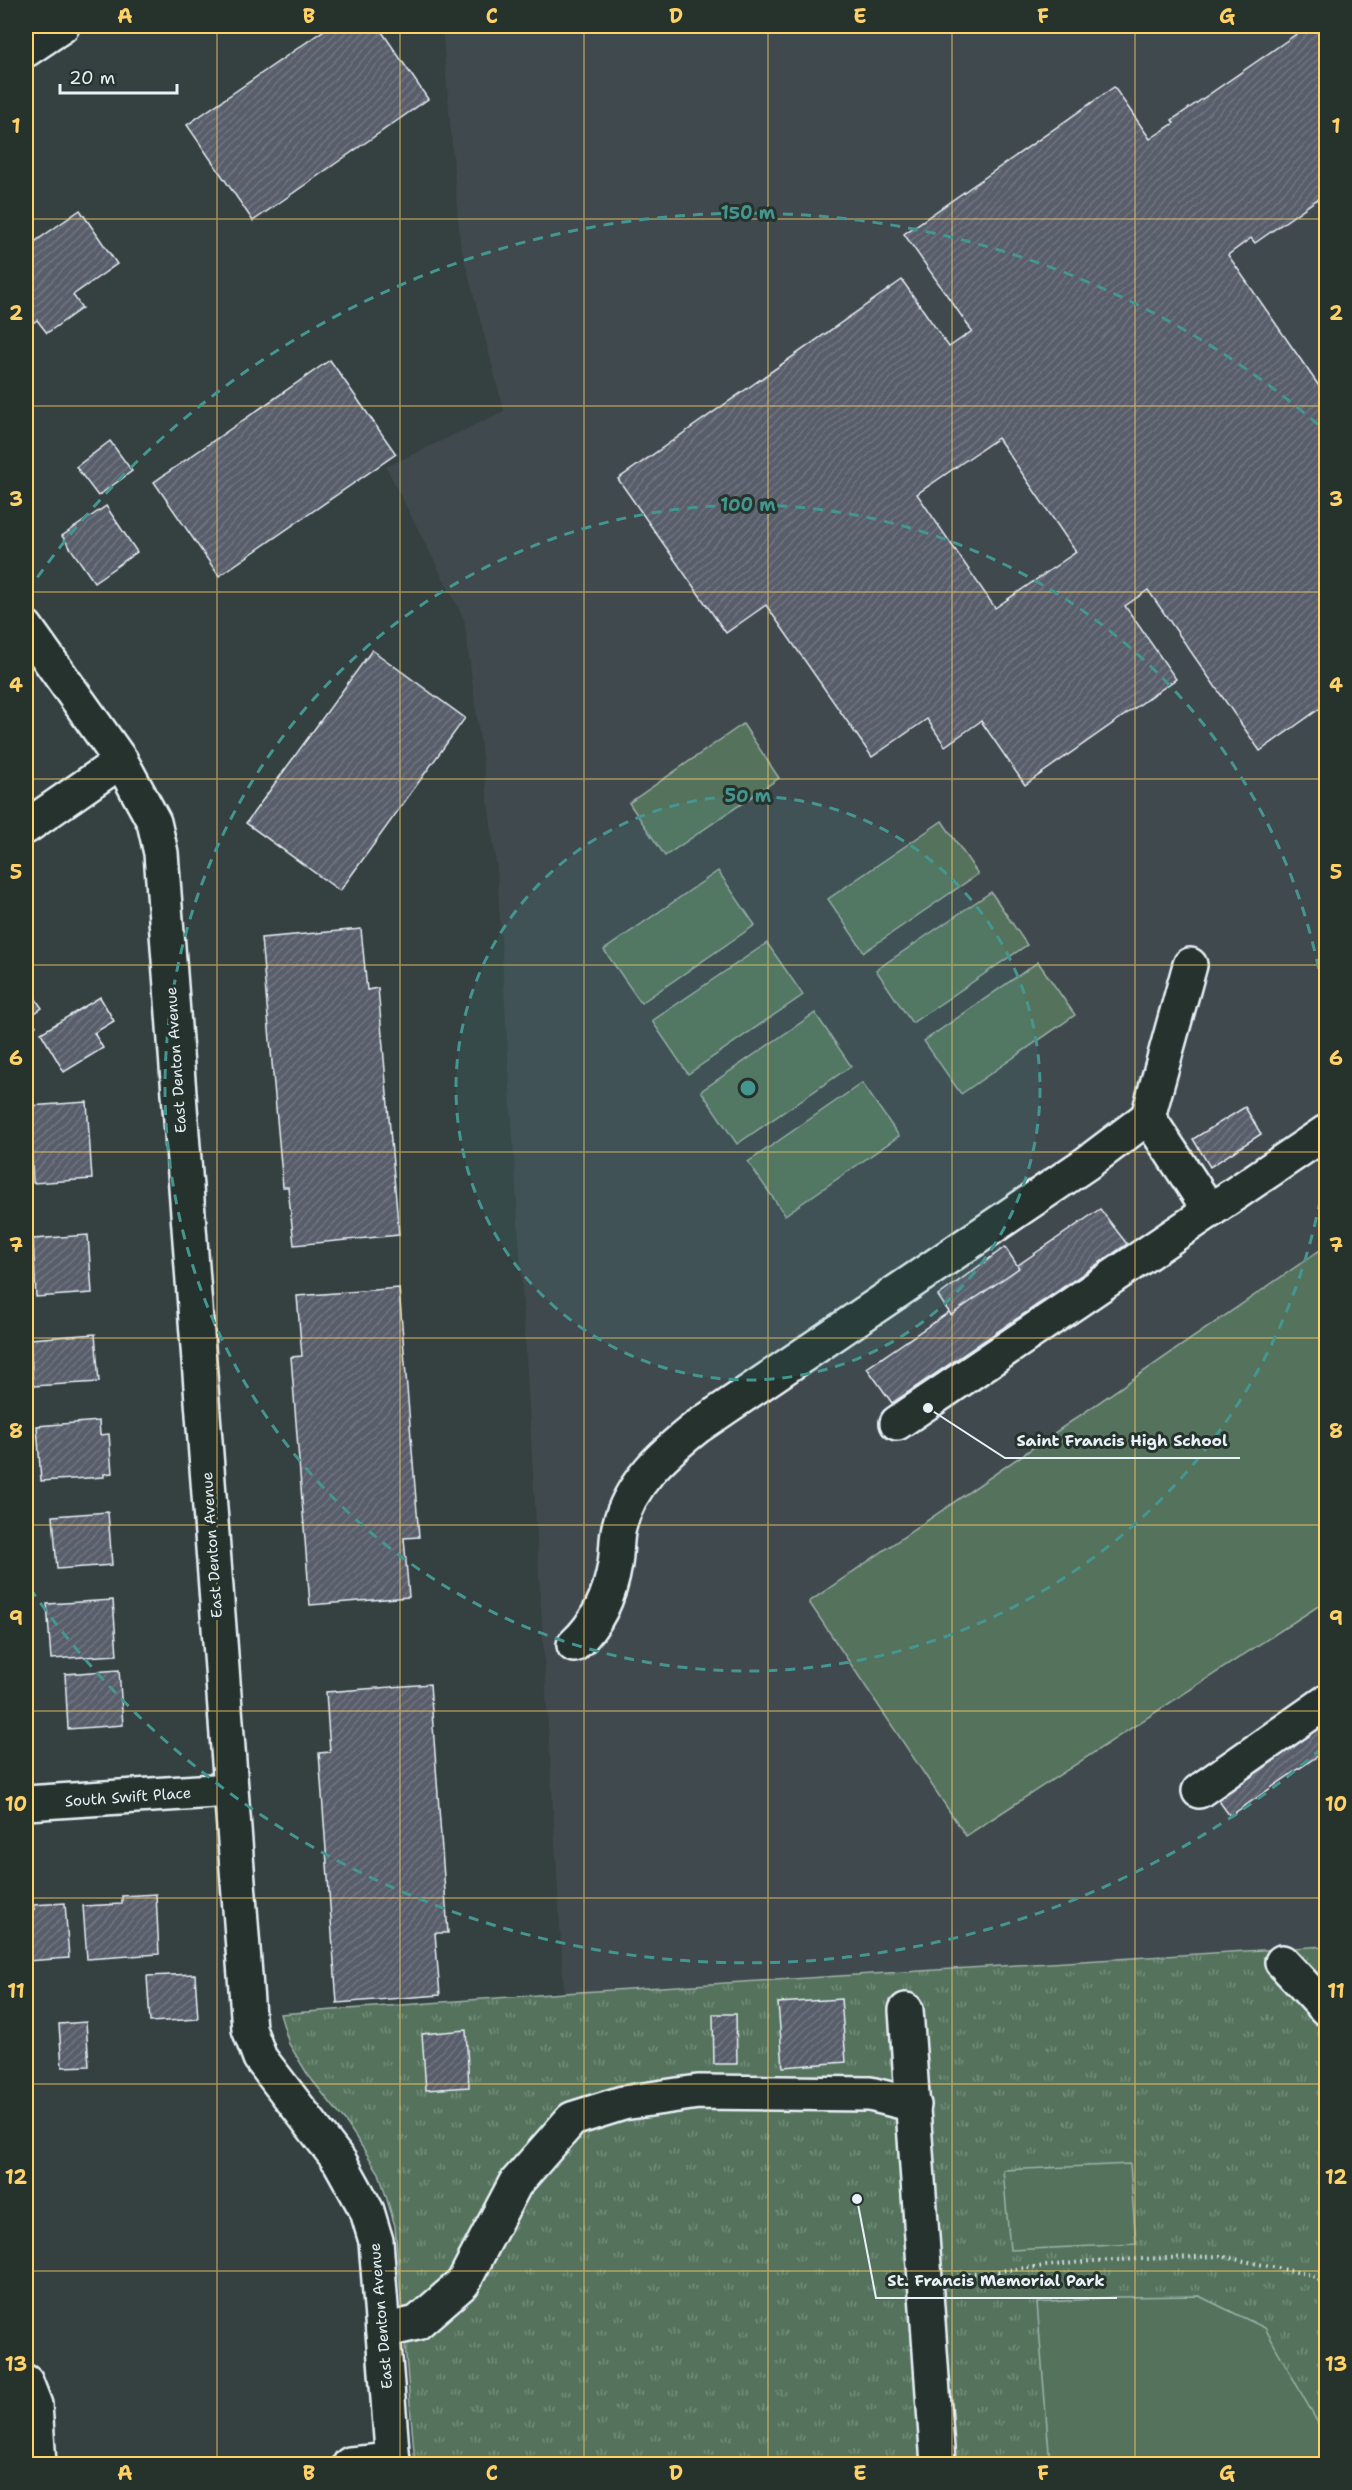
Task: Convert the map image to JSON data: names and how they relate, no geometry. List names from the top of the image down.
{
  "streets": {
    "street": ["East Denton Avenue", "South Swift Place"]
  },
  "crossings": [
    ["East Denton Avenue", "South Swift Place"]
  ],
  "places": ["Saint Francis High School", "St. Francis Memorial Park"],
  "scale_bar": "20 m",
  "grid": {
    "columns": [
      "A",
      "B",
      "C",
      "D",
      "E",
      "F",
      "G"
    ],
    "rows": [
      "1",
      "2",
      "3",
      "4",
      "5",
      "6",
      "7",
      "8",
      "9",
      "10",
      "11",
      "12",
      "13"
    ]
  },
  "rings": ["150 m", "100 m", "50 m"]
}
